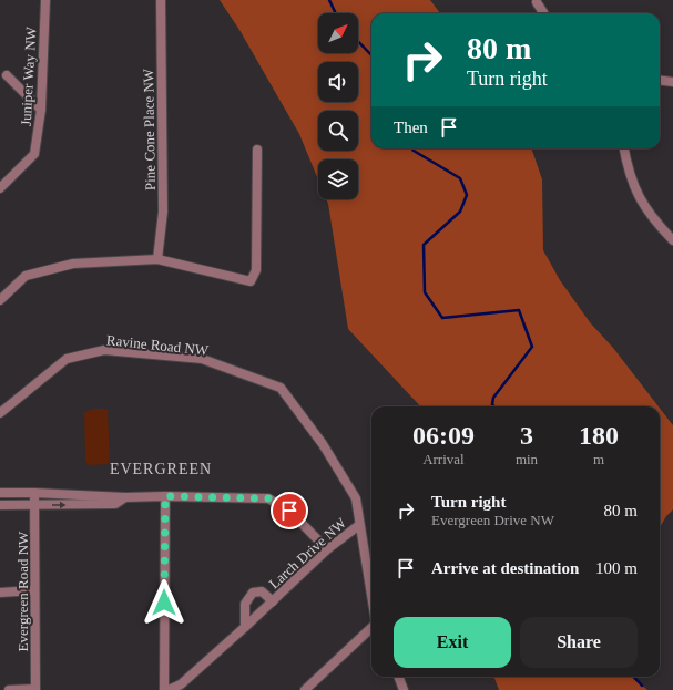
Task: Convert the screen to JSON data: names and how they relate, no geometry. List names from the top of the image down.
{
  "streets": {
    "street": [
      "Juniper Way NW",
      "Pine Cone Place NW",
      "Ravine Road NW",
      "Larch Drive NW",
      "Evergreen Road NW"
    ]
  },
  "crossings": [
    ["Ravine Road NW", "Larch Drive NW"]
  ],
  "districts": ["EVERGREEN"],
  "north": "top right",
  "page": {
    "turn": ["80 m", "Turn right"],
    "then": "Then",
    "eta": [
      "06:09",
      "Arrival",
      "3",
      "min",
      "180",
      "m"
    ],
    "list": [
      {
        "name": "Turn right",
        "note": "Evergreen Drive NW",
        "value": "80 m"
      },
      {
        "name": "Arrive at destination",
        "value": "100 m"
      }
    ],
    "buttons": ["Exit", "Share"]
  }
}
